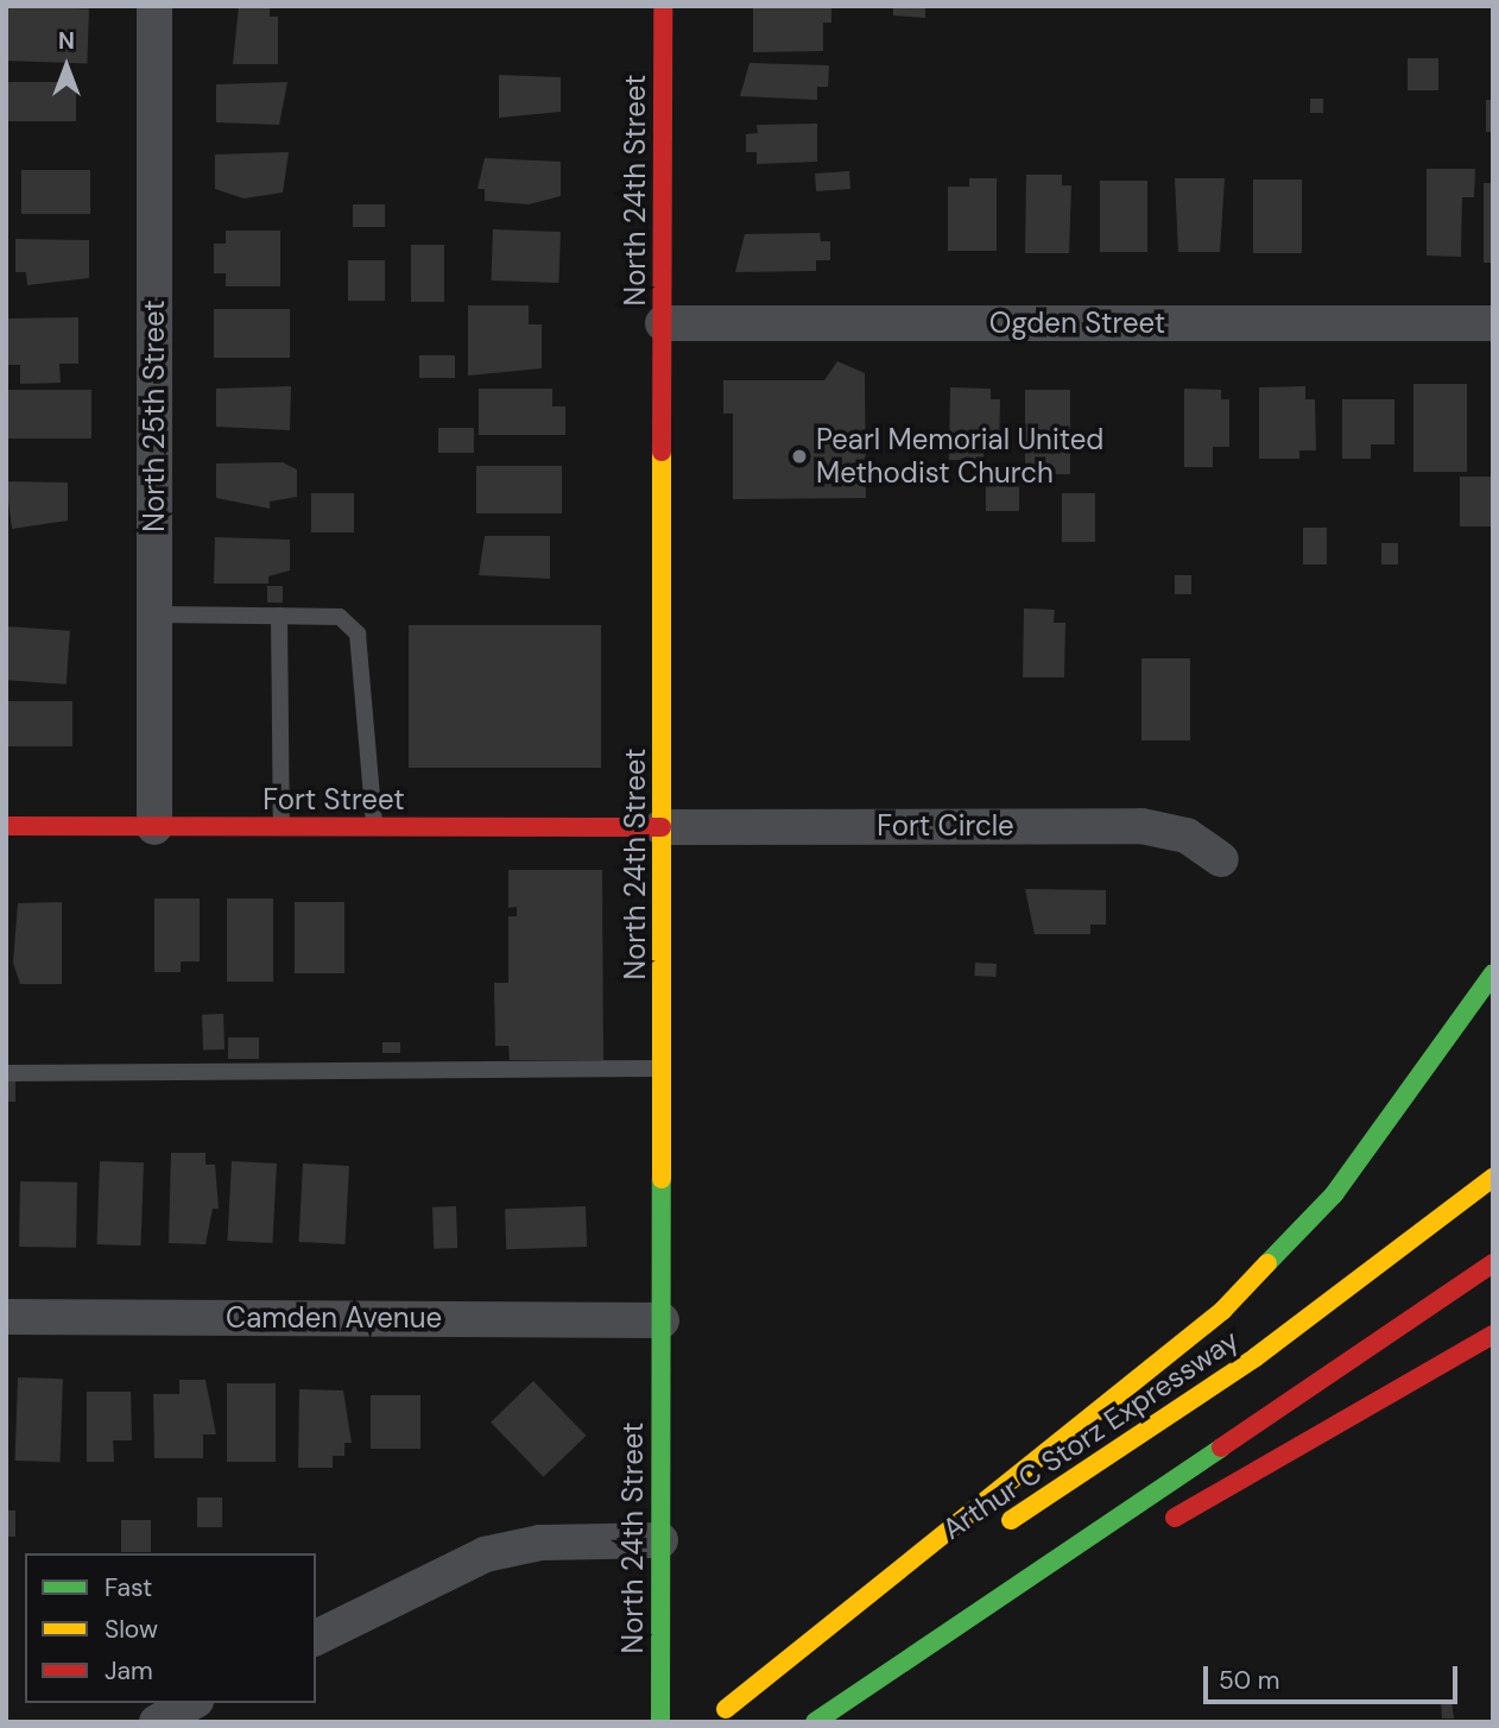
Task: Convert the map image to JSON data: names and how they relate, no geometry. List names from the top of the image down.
{
  "streets": {
    "main road": ["North 24th Street", "Fort Street", "Arthur C Storz Expressway"],
    "street": [
      "Ogden Street",
      "North 25th Street",
      "Fort Circle",
      "Camden Avenue"
    ]
  },
  "crossings": [
    ["North 24th Street", "Ogden Street"],
    ["North 24th Street", "Fort Street"],
    ["North 24th Street", "Fort Circle"],
    ["North 24th Street", "Camden Avenue"],
    ["North 25th Street", "Fort Street"],
    ["Fort Street", "Fort Circle"]
  ],
  "places": ["Pearl Memorial United Methodist Church"],
  "legend": ["Fast", "Slow", "Jam"],
  "scale_bar": "50 m",
  "north": "top"
}
